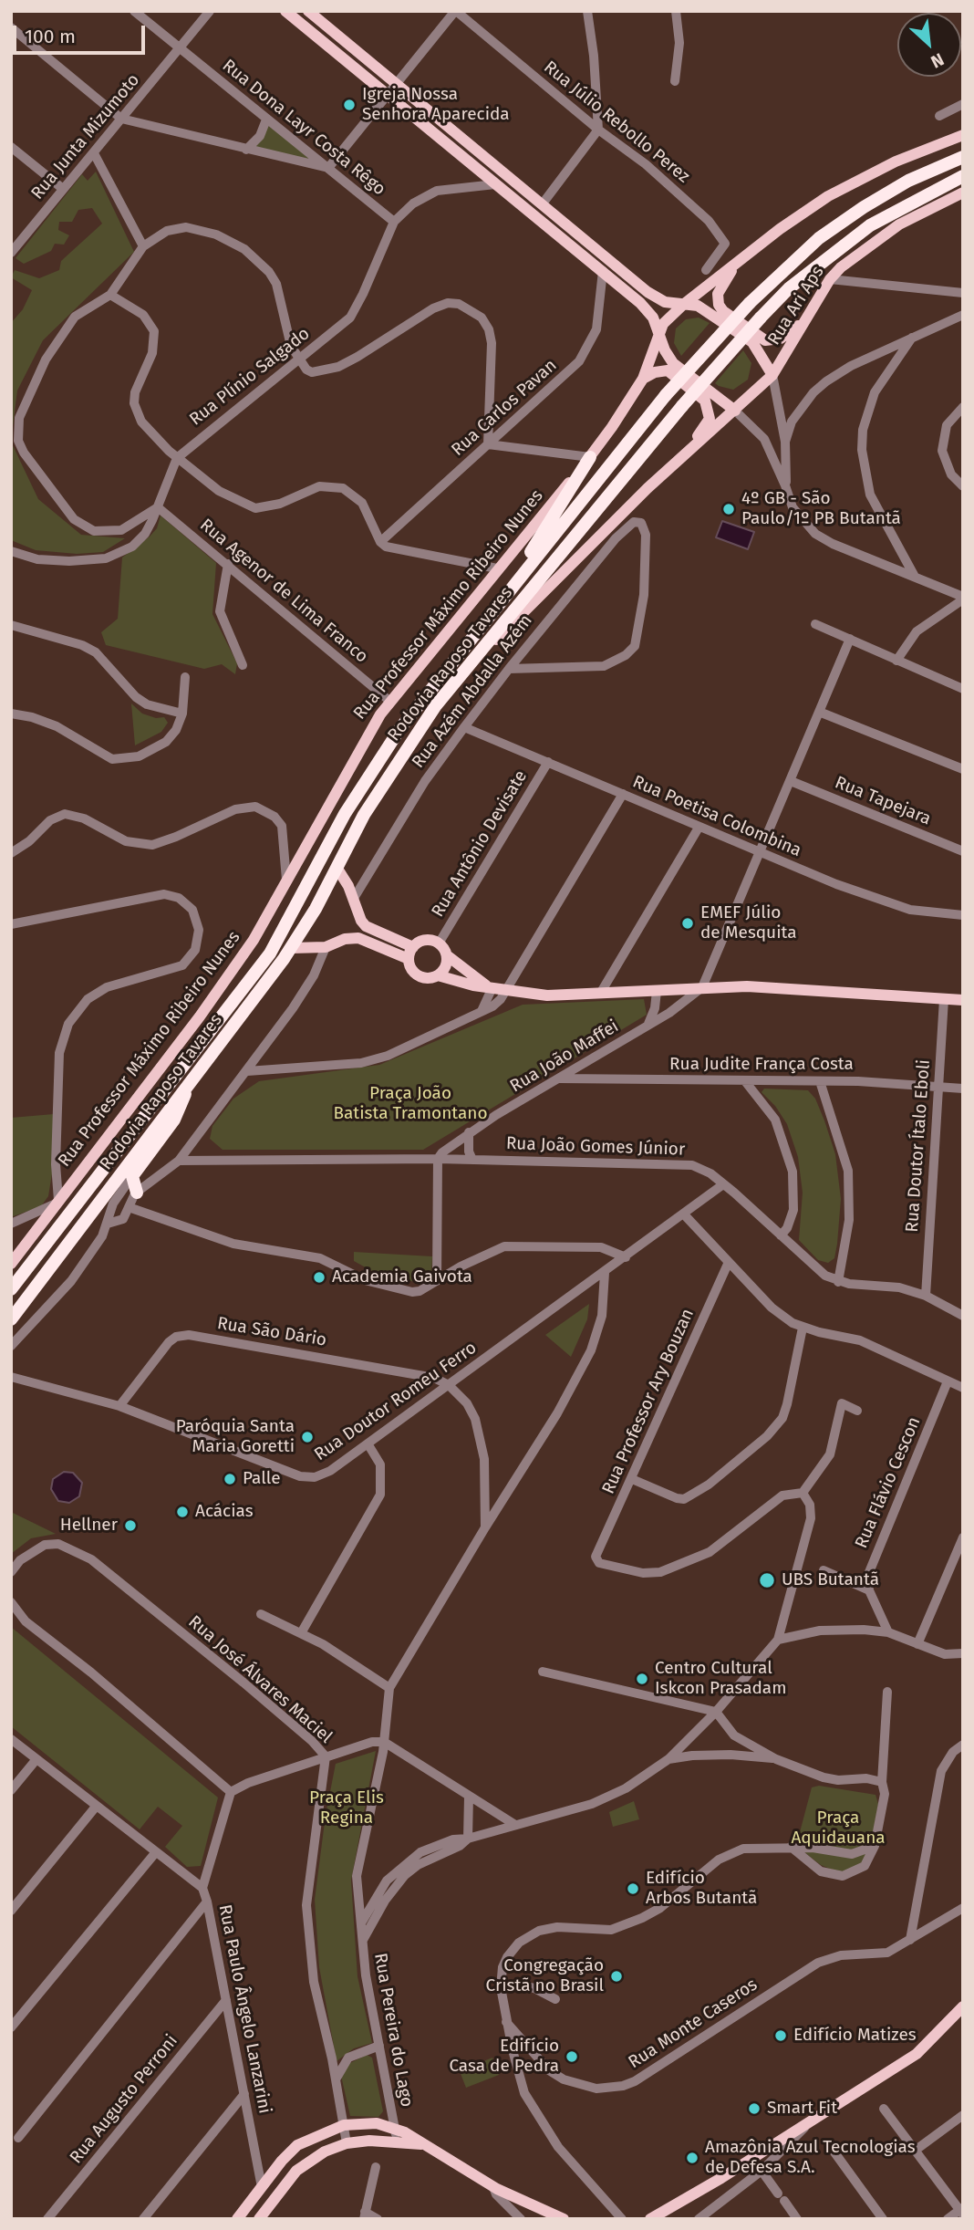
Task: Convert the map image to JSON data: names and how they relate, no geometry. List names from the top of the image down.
{
  "streets": {
    "highway": ["Rodovia Raposo Tavares"],
    "main road": ["Rua Ari Aps", "Rua Professor Máximo Ribeiro Nunes", "Rua Azém Abdalla Azém"],
    "street": [
      "Rua Júlio Rebollo Perez",
      "Rua Dona Layr Costa Rêgo",
      "Rua Junta Mizumoto",
      "Rua Plínio Salgado",
      "Rua Carlos Pavan",
      "Rua Agenor de Lima Franco",
      "Rua Tapejara",
      "Rua Poetisa Colombina",
      "Rua Antônio Devisate",
      "Rua João Maffei",
      "Rua Judite França Costa",
      "Rua Doutor Ítalo Eboli",
      "Rua João Gomes Júnior",
      "Rua São Dário",
      "Rua Doutor Romeu Ferro",
      "Rua Professor Ary Bouzan",
      "Rua Flávio Cescon",
      "Rua José Álvares Maciel",
      "Rua Paulo Ângelo Lanzarini",
      "Rua Monte Caseros",
      "Rua Pereira do Lago",
      "Rua Augusto Perroni"
    ]
  },
  "crossings": [
    ["Rua Dona Layr Costa Rêgo", "Rua Junta Mizumoto"],
    ["Rua Dona Layr Costa Rêgo", "Rua Plínio Salgado"],
    ["Rua Ari Aps", "Rua Azém Abdalla Azém"],
    ["Rua Plínio Salgado", "Rua Agenor de Lima Franco"],
    ["Rua Agenor de Lima Franco", "Rua Professor Máximo Ribeiro Nunes"],
    ["Rodovia Raposo Tavares", "Rua Azém Abdalla Azém"],
    ["Rua Azém Abdalla Azém", "Rua Poetisa Colombina"],
    ["Rua Poetisa Colombina", "Rua Antônio Devisate"],
    ["Rua João Maffei", "Rua Judite França Costa"],
    ["Rua João Maffei", "Rua João Gomes Júnior"],
    ["Rua Judite França Costa", "Rua Doutor Ítalo Eboli"],
    ["Rua Doutor Ítalo Eboli", "Rua João Gomes Júnior"],
    ["Rua João Gomes Júnior", "Rua Doutor Romeu Ferro"],
    ["Rua São Dário", "Rua Doutor Romeu Ferro"],
    ["Rua Paulo Ângelo Lanzarini", "Rua Augusto Perroni"]
  ],
  "parks": ["Praça João Batista Tramontano", "Praça Elis Regina", "Praça Aquidauana"],
  "places": [
    "Igreja Nossa Senhora Aparecida",
    "4º GB - São Paulo/1º PB Butantã",
    "EMEF Júlio de Mesquita",
    "Academia Gaivota",
    "Paróquia Santa Maria Goretti",
    "Palle",
    "Acácias",
    "Hellner",
    "UBS Butantã",
    "Centro Cultural Iskcon Prasadam",
    "Edifício Arbos Butantã",
    "Congregação Cristã no Brasil",
    "Edifício Matizes",
    "Edifício Casa de Pedra",
    "Smart Fit",
    "Amazônia Azul Tecnologias de Defesa S.A."
  ],
  "scale_bar": "100 m",
  "north": "bottom right"
}
